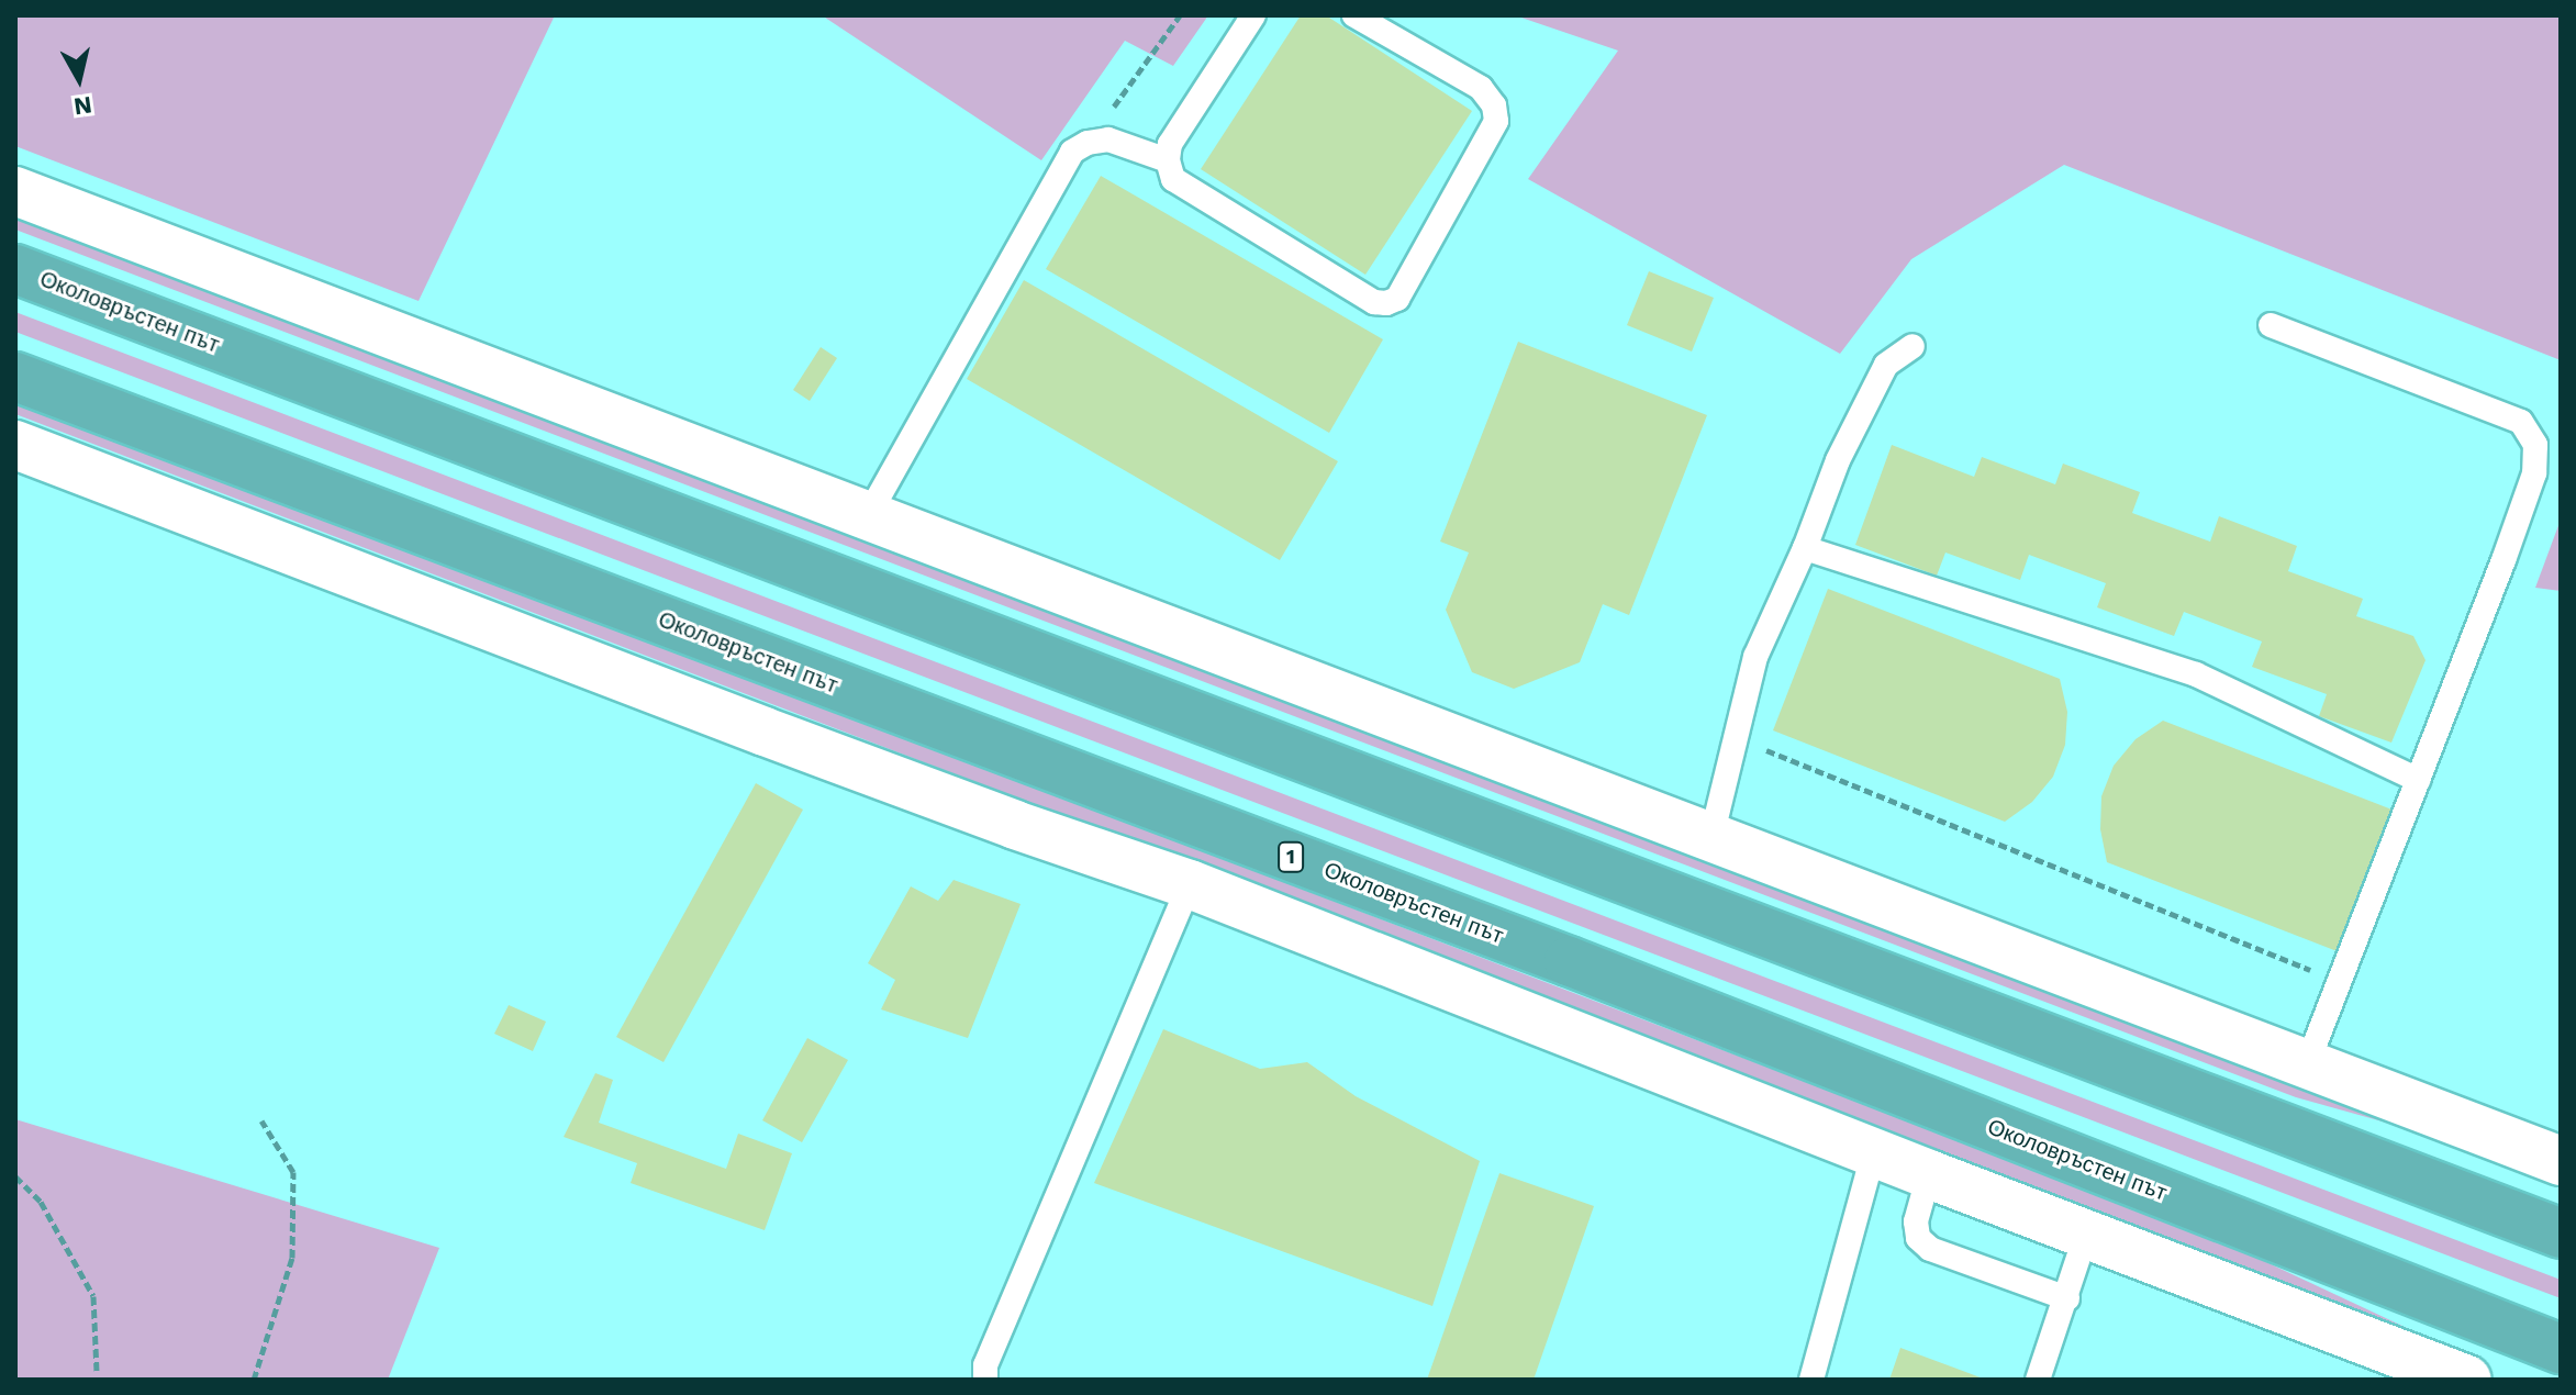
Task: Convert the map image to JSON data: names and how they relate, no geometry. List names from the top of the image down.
{
  "streets": {
    "highway": ["Околовръстен път", "1"]
  },
  "north": "bottom"
}
